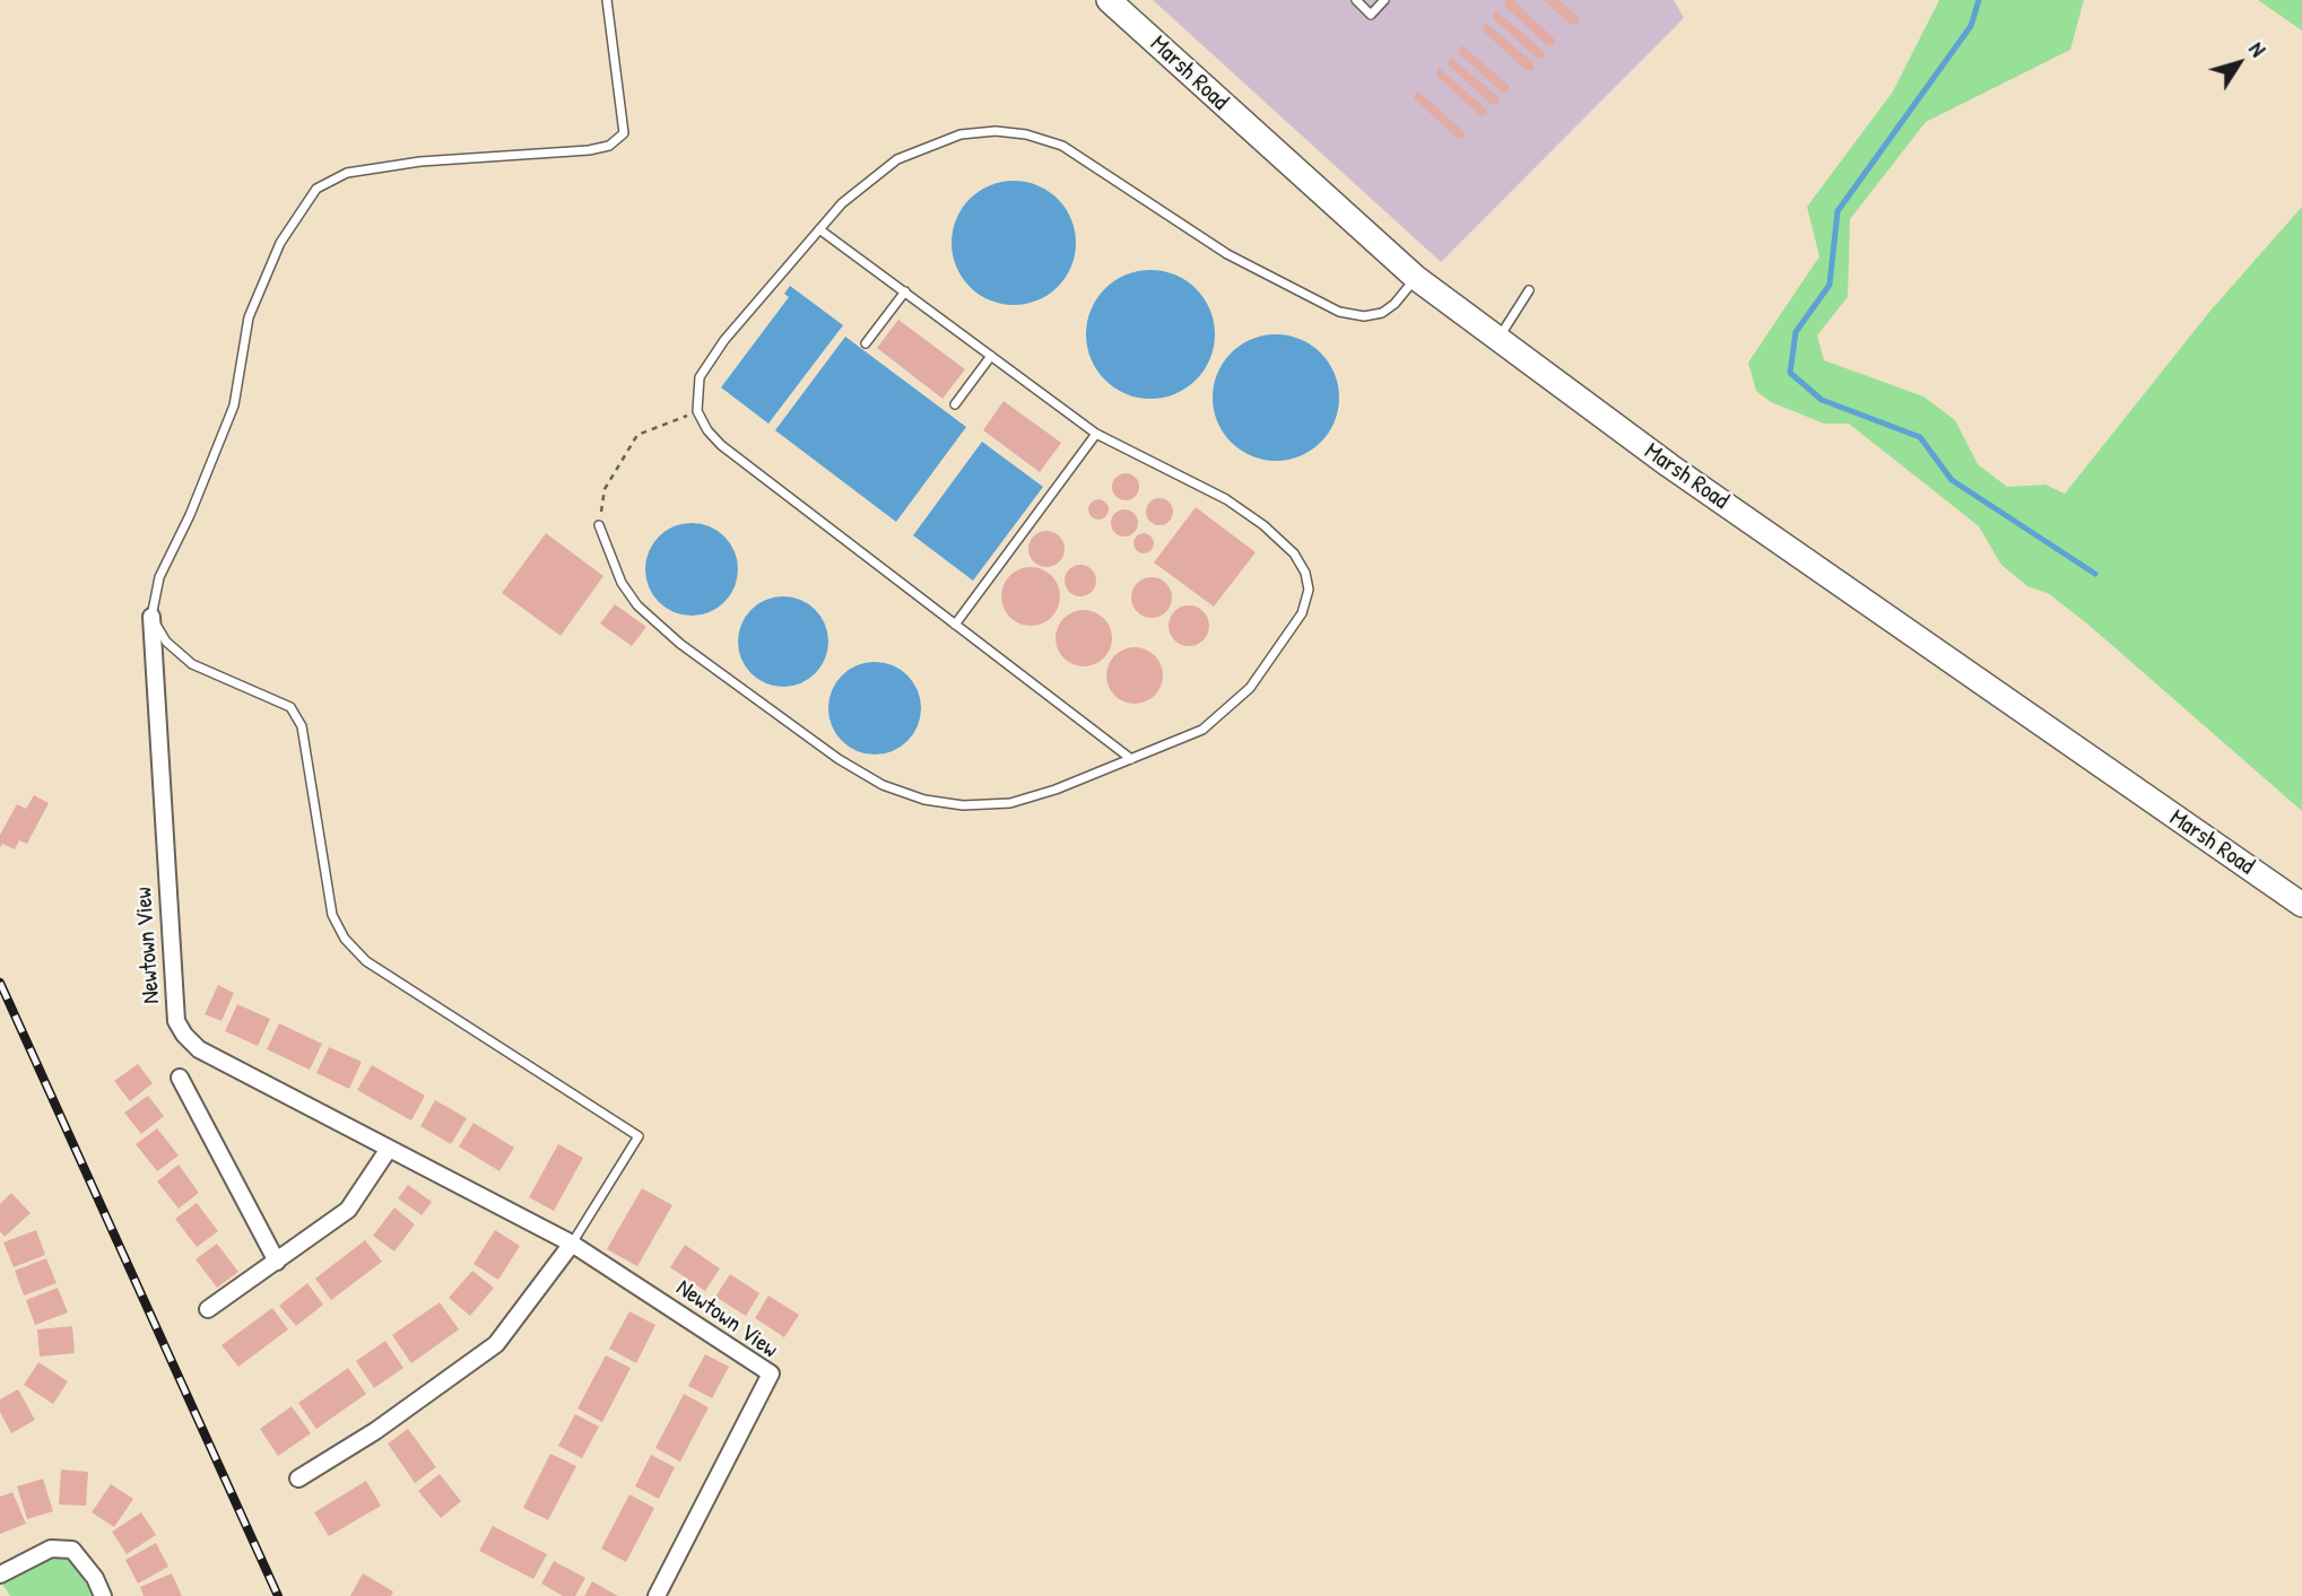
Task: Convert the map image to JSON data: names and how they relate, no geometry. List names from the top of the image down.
{
  "streets": {
    "main road": ["Marsh Road"],
    "street": ["Newtown View"]
  },
  "north": "top right"
}
